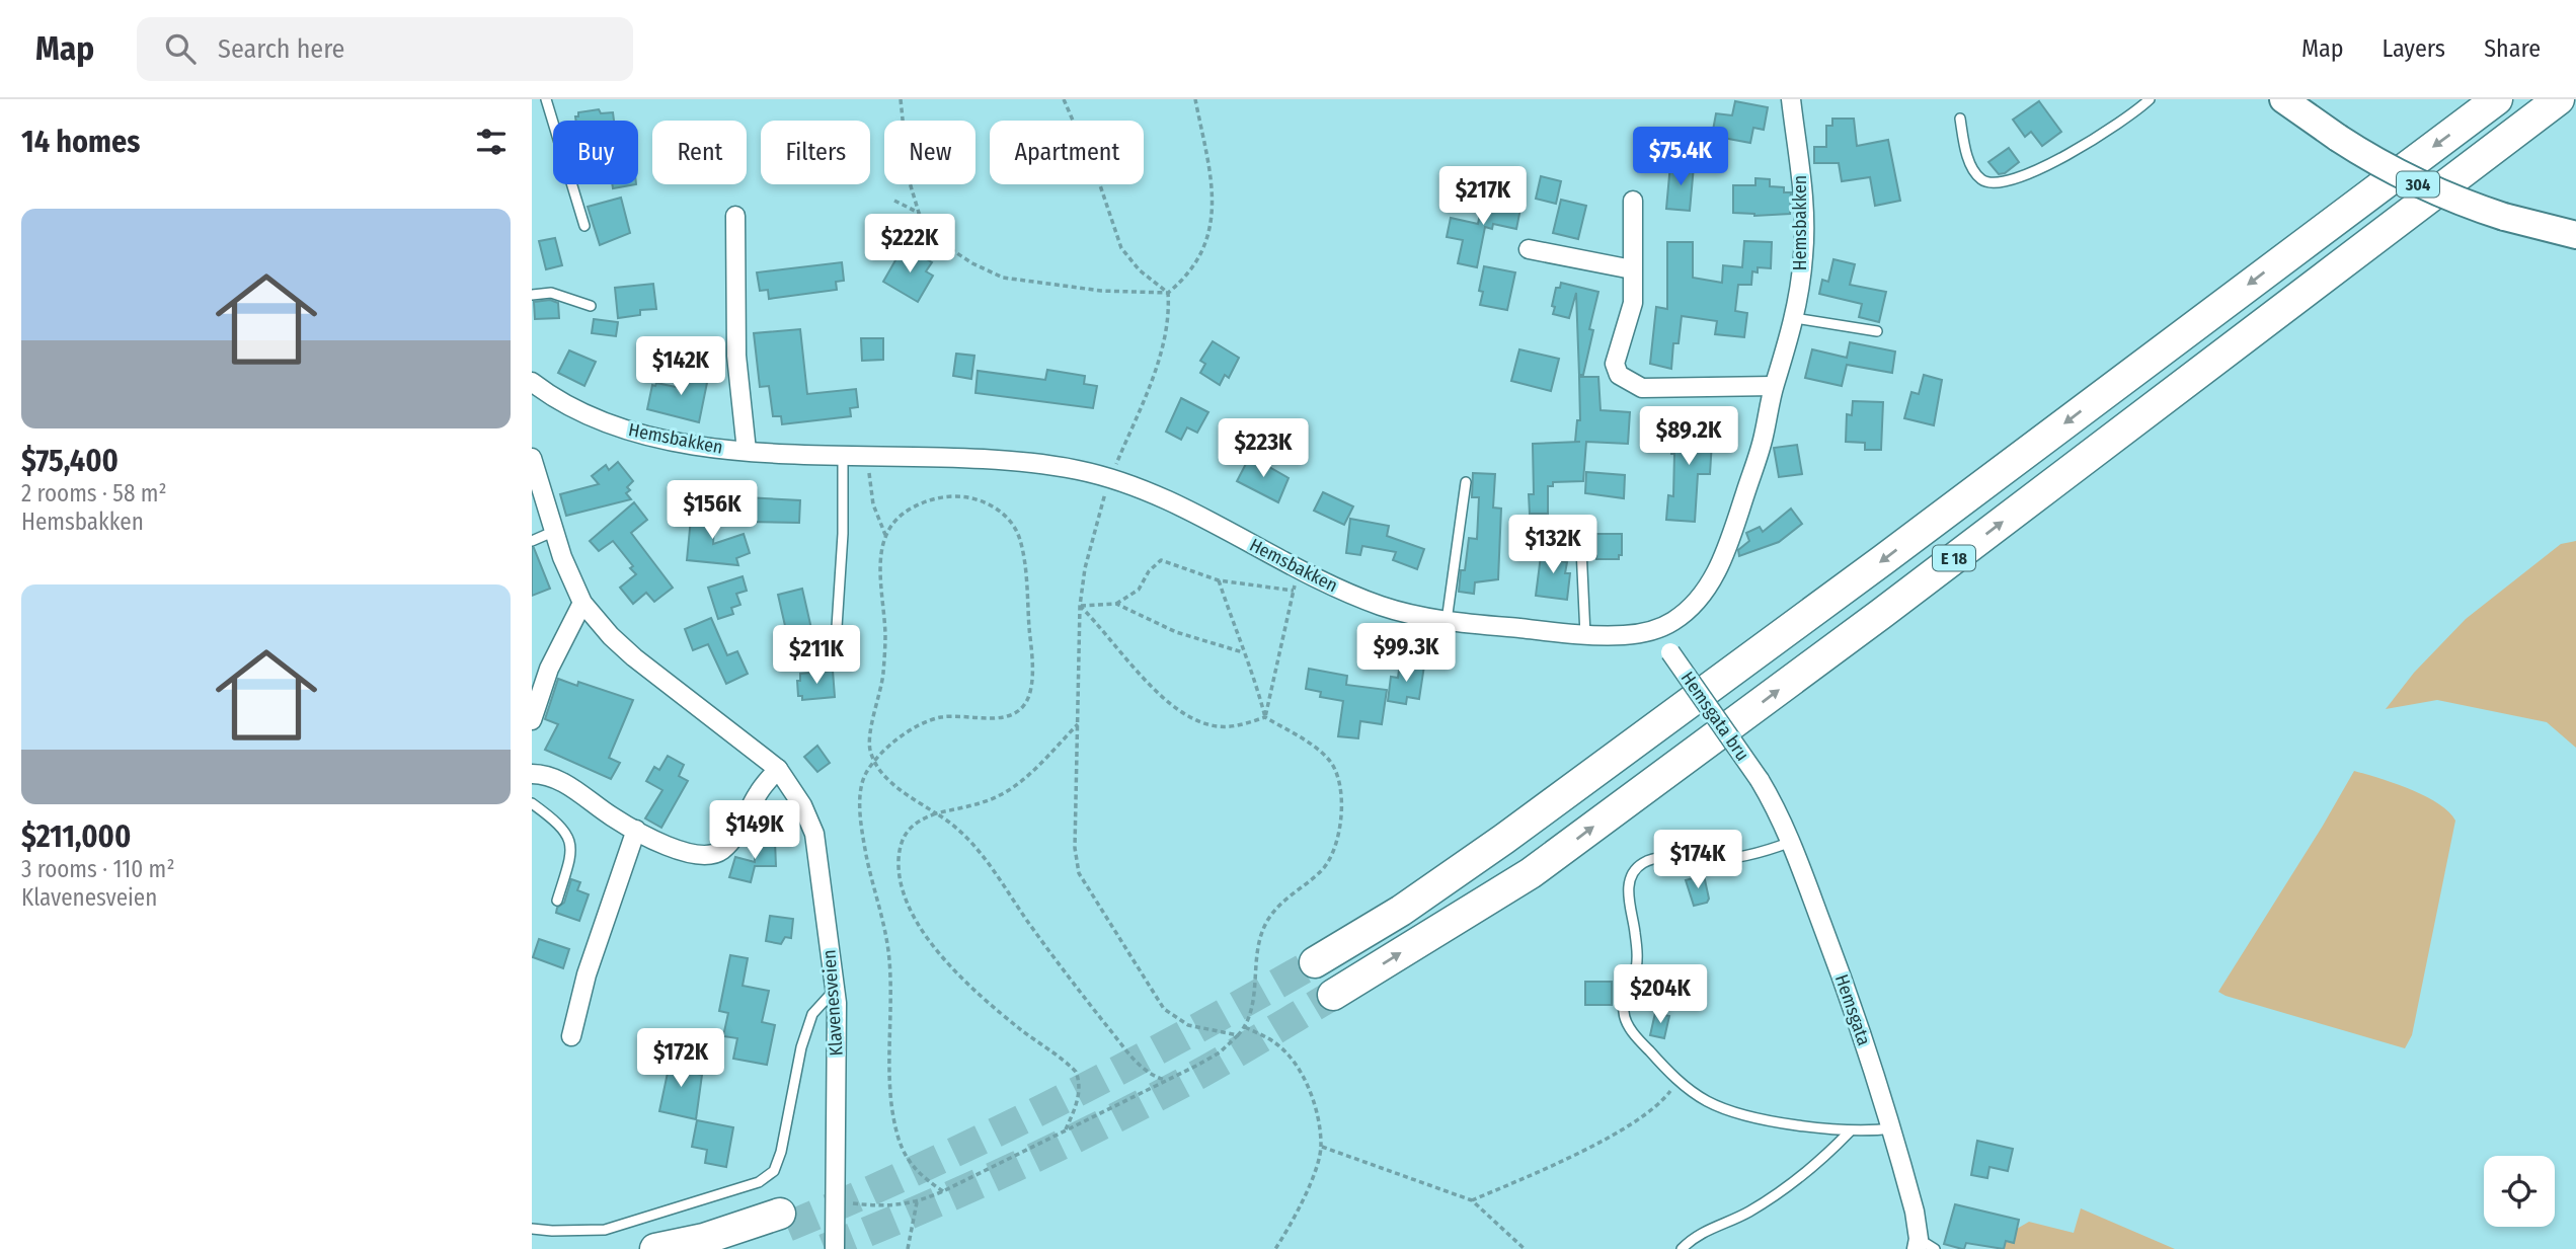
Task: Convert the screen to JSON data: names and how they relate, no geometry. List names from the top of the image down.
{
  "streets": {
    "highway": ["E 18"],
    "main road": ["304"],
    "street": [
      "Hemsbakken",
      "Hemsgata bru",
      "Klavenesveien",
      "Hemsgata"
    ]
  },
  "crossings": [
    ["Hemsbakken", "Hemsgata bru"],
    ["Hemsgata bru", "Hemsgata"]
  ],
  "page": {
    "header": "Map",
    "search": "Search here",
    "nav": ["Map", "Layers", "Share"],
    "heading": "14 homes",
    "chip": [
      "Buy",
      "Rent",
      "Filters",
      "New",
      "Apartment"
    ],
    "price": [
      "$75.4K",
      "$217K",
      "$222K",
      "$142K",
      "$89.2K",
      "$223K",
      "$156K",
      "$132K",
      "$99.3K",
      "$211K",
      "$149K",
      "$174K",
      "$204K",
      "$172K"
    ],
    "list": [
      {
        "name": "$75,400",
        "note": "2 rooms · 58 m² · Hemsbakken"
      },
      {
        "name": "$211,000",
        "note": "3 rooms · 110 m² · Klavenesveien"
      }
    ]
  }
}
